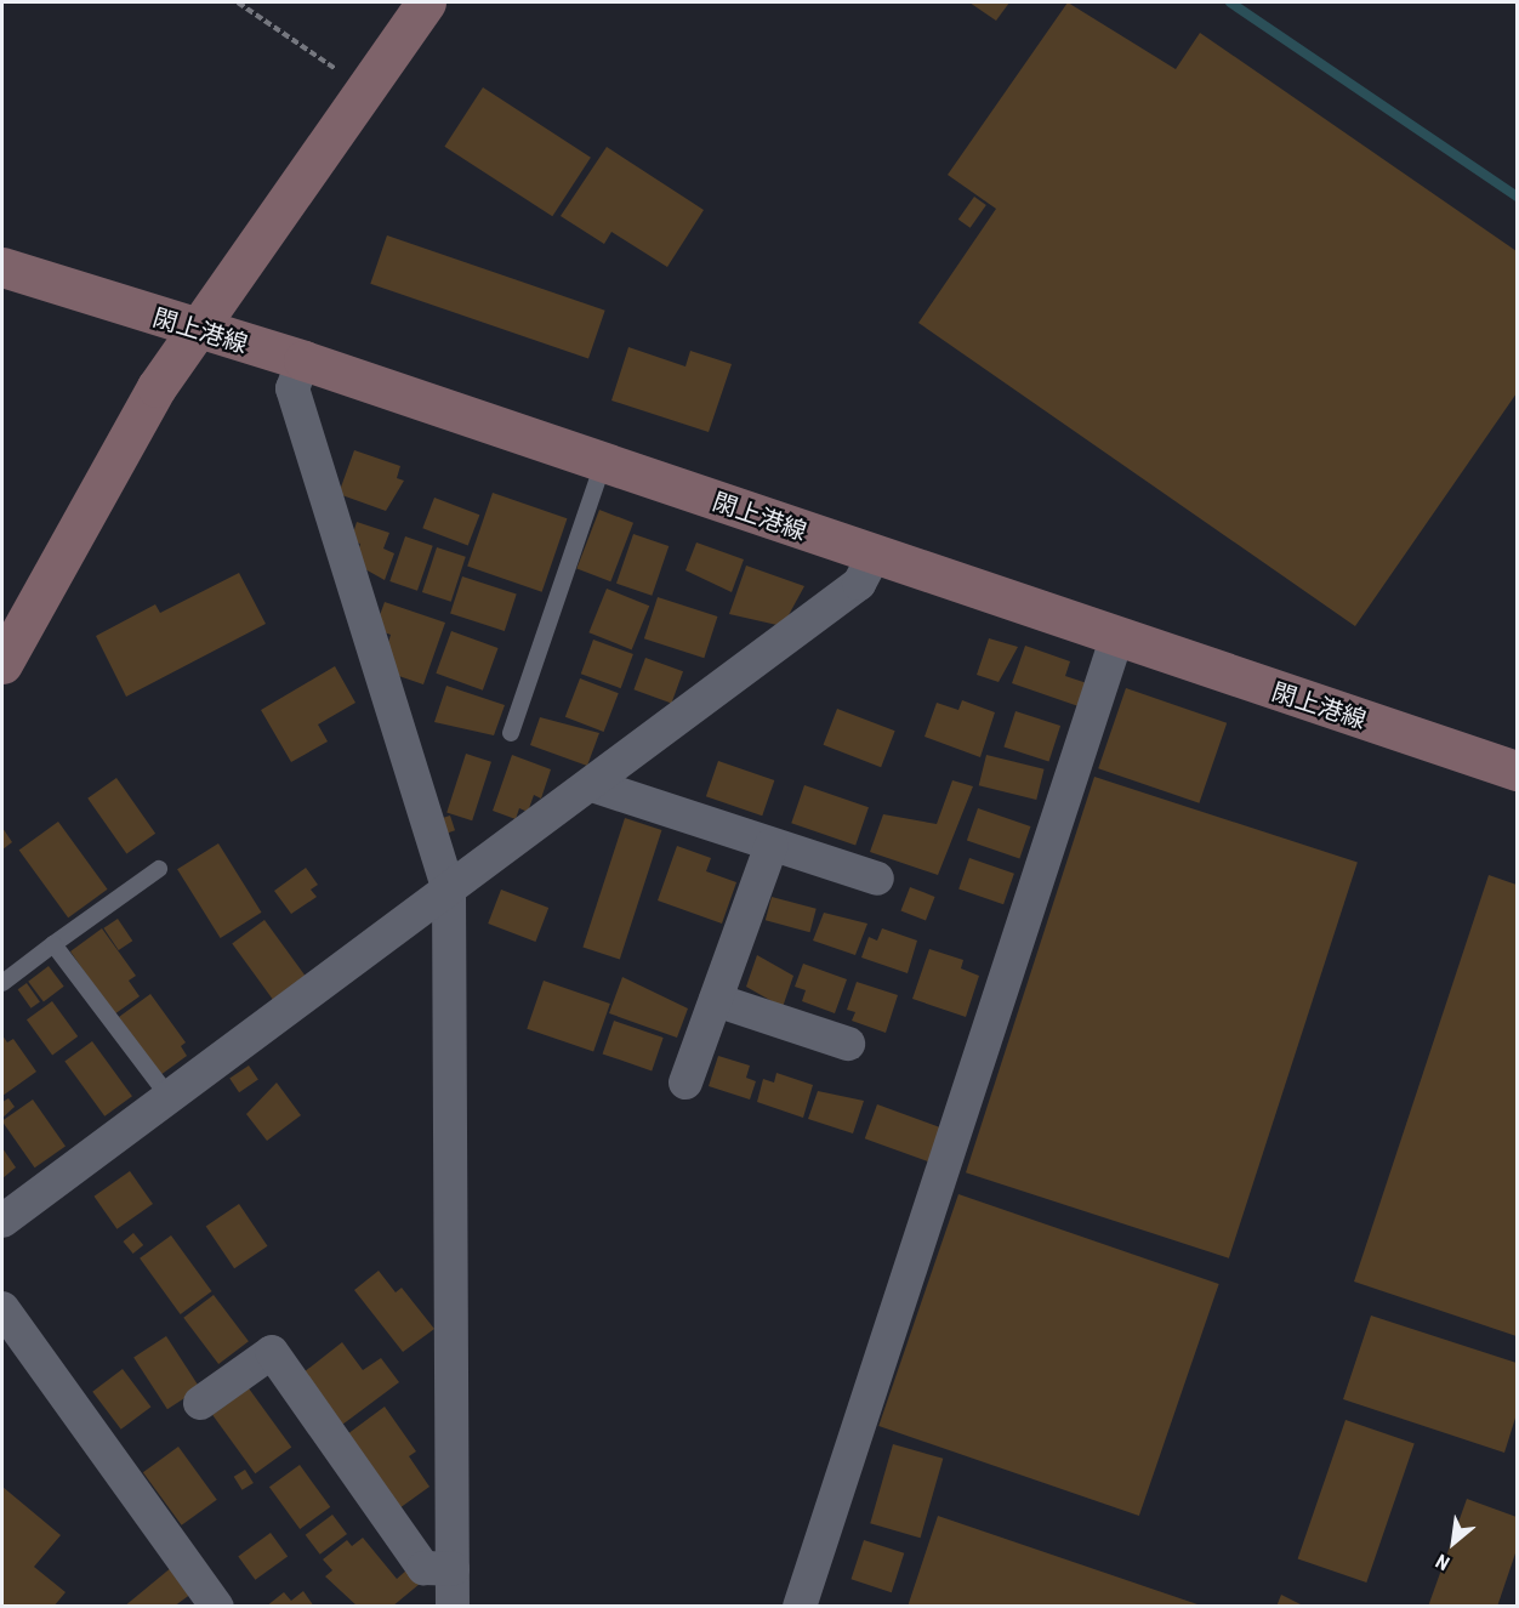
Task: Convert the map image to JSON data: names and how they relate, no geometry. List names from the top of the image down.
{
  "streets": {
    "main road": ["閖上港線"]
  },
  "north": "bottom left"
}
